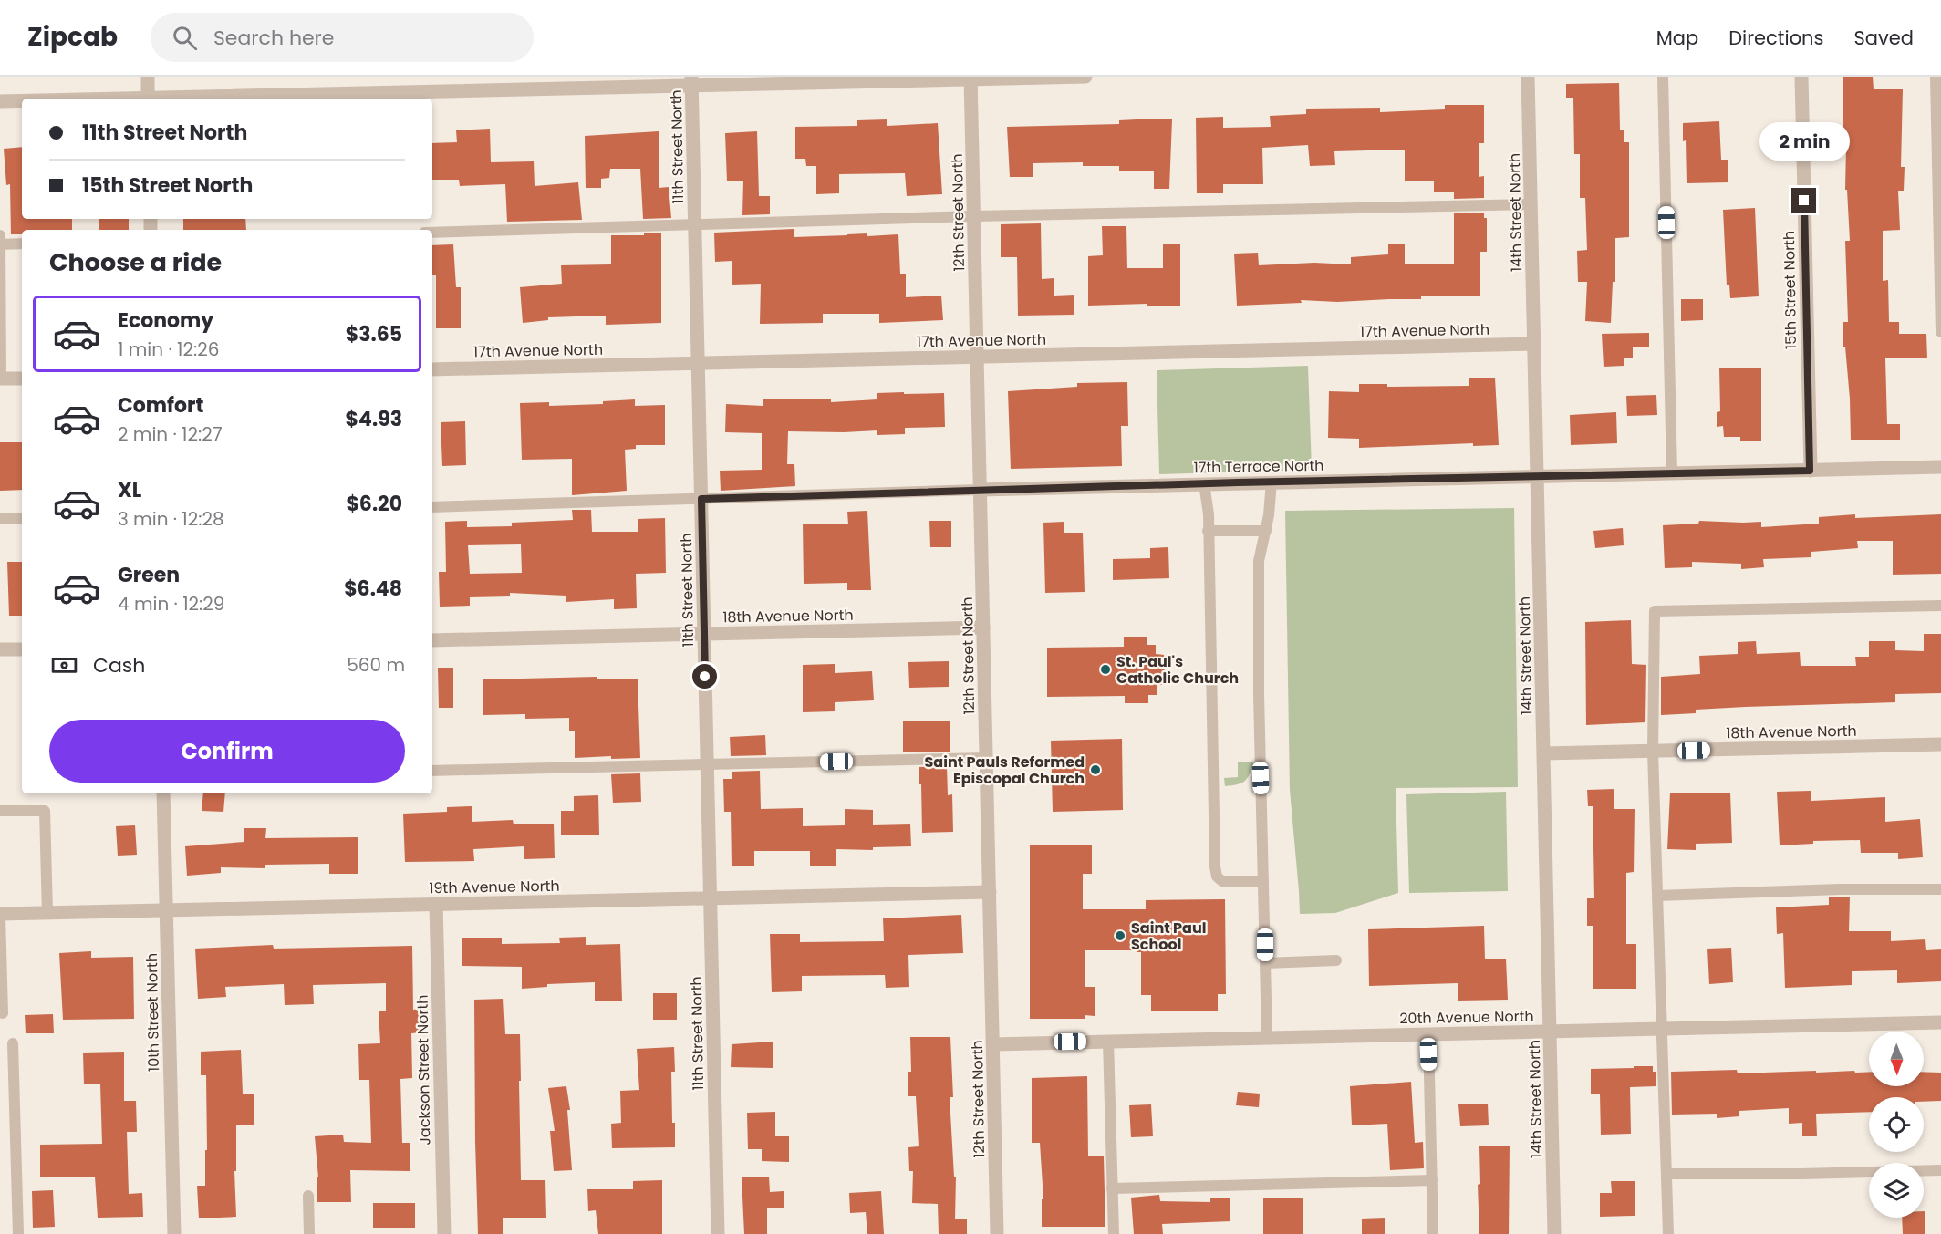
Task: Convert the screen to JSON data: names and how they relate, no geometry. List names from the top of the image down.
{
  "streets": {
    "street": [
      "11th Street North",
      "12th Street North",
      "14th Street North",
      "15th Street North",
      "17th Avenue North",
      "17th Terrace North",
      "18th Avenue North",
      "19th Avenue North",
      "10th Street North",
      "20th Avenue North",
      "Jackson Street North"
    ]
  },
  "crossings": [
    ["11th Street North", "17th Avenue North"],
    ["11th Street North", "18th Avenue North"],
    ["11th Street North", "19th Avenue North"],
    ["12th Street North", "17th Avenue North"],
    ["12th Street North", "17th Terrace North"],
    ["12th Street North", "18th Avenue North"],
    ["12th Street North", "19th Avenue North"],
    ["12th Street North", "20th Avenue North"],
    ["14th Street North", "17th Avenue North"],
    ["14th Street North", "17th Terrace North"],
    ["14th Street North", "18th Avenue North"],
    ["14th Street North", "20th Avenue North"],
    ["19th Avenue North", "10th Street North"],
    ["19th Avenue North", "Jackson Street North"]
  ],
  "places": ["St. Paul's Catholic Church", "Saint Pauls Reformed Episcopal Church", "Saint Paul School"],
  "north": "bottom",
  "page": {
    "header": "Zipcab",
    "search": "Search here",
    "nav": ["Map", "Directions", "Saved"],
    "banner": ["11th Street North", "15th Street North"],
    "bubble": "2 min",
    "heading": "Choose a ride",
    "list": [
      {
        "name": "Economy",
        "note": "1 min · 12:26",
        "value": "$3.65"
      },
      {
        "name": "Comfort",
        "note": "2 min · 12:27",
        "value": "$4.93"
      },
      {
        "name": "XL",
        "note": "3 min · 12:28",
        "value": "$6.20"
      },
      {
        "name": "Green",
        "note": "4 min · 12:29",
        "value": "$6.48"
      }
    ],
    "pay": ["Cash", "560 m"],
    "buttons": "Confirm"
  }
}
